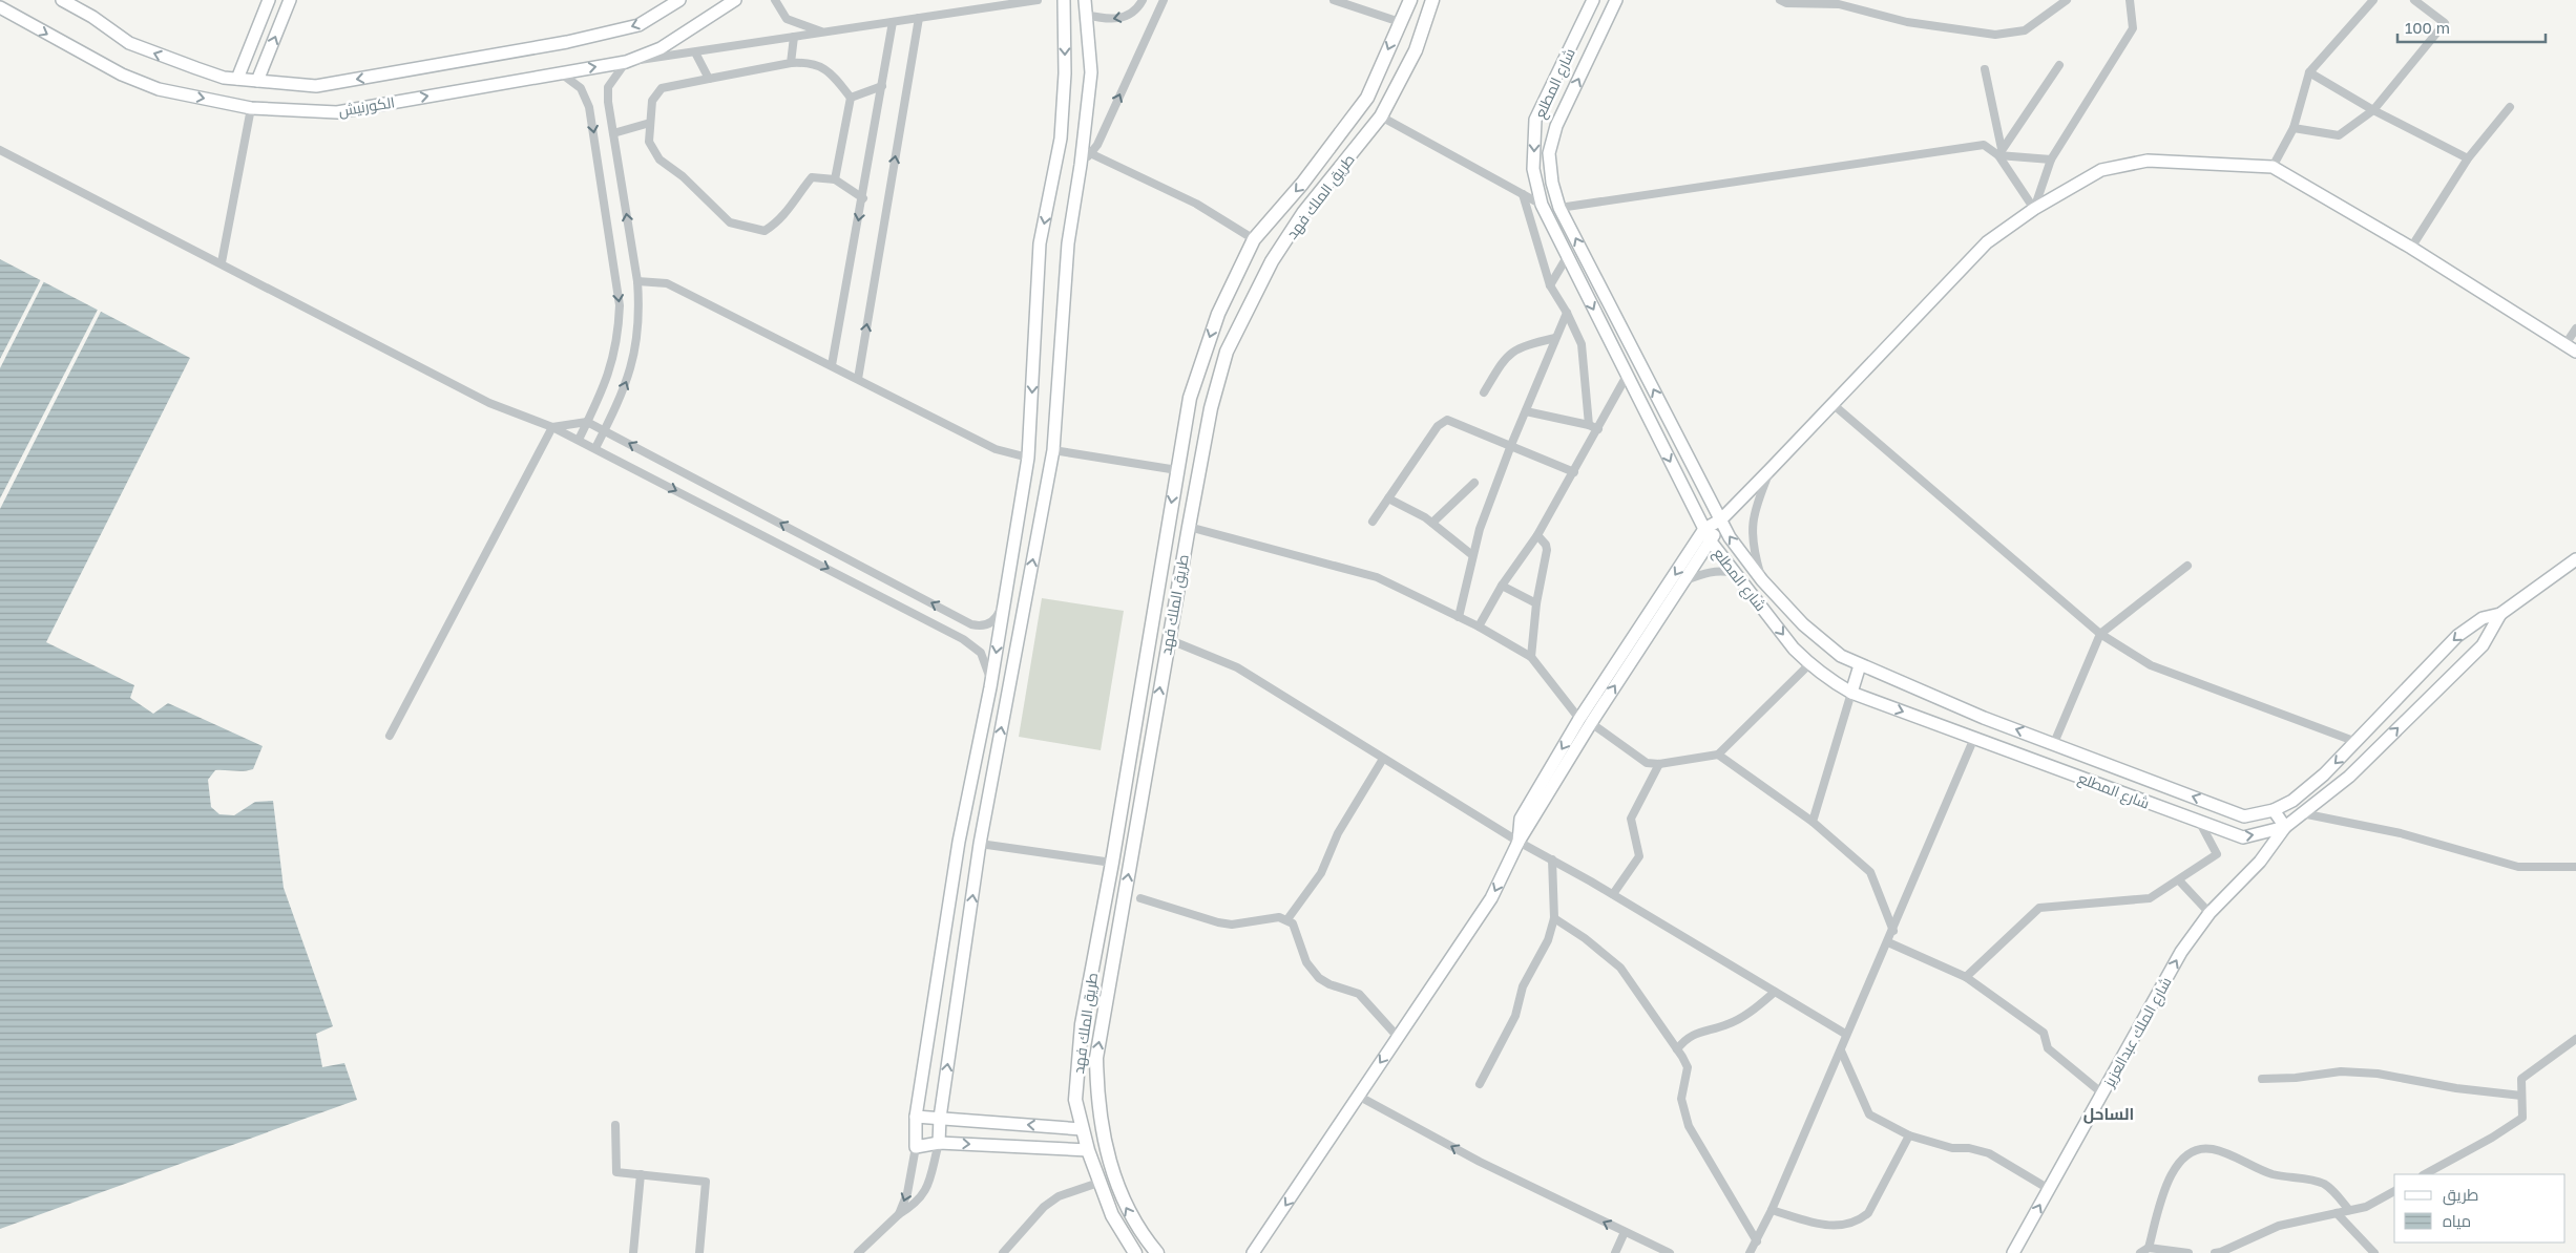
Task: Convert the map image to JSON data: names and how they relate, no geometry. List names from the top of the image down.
{
  "streets": {
    "main road": ["طريق الملك فهد"],
    "street": ["شارع المطلع", "الكورنيش", "شارع الملك عبدالعزيز"]
  },
  "crossings": [
    ["شارع المطلع", "شارع الملك عبدالعزيز"]
  ],
  "one_way": ["شارع الملك عبدالعزيز"],
  "districts": ["الساحل"],
  "legend": ["طريق", "مياه"],
  "scale_bar": "100 m"
}
